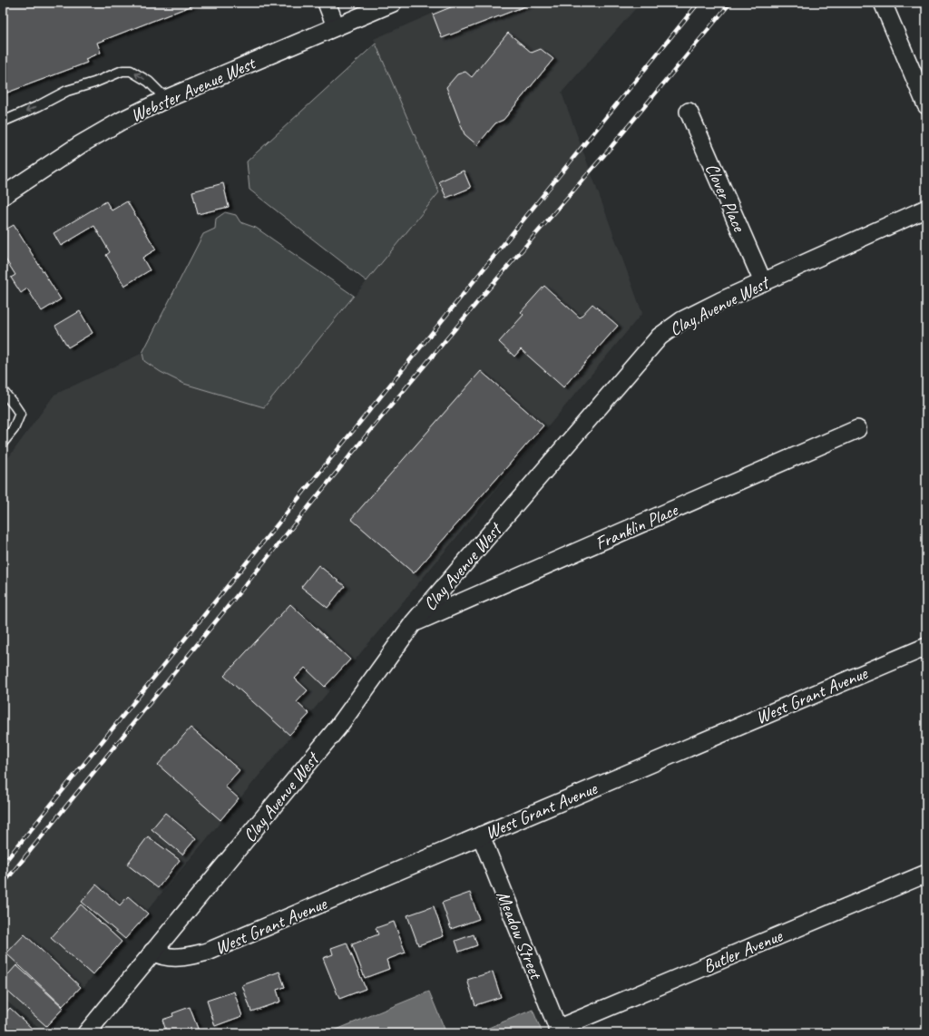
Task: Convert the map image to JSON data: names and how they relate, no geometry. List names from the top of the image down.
{
  "streets": {
    "street": [
      "Webster Avenue West",
      "Clover Place",
      "Clay Avenue West",
      "Franklin Place",
      "West Grant Avenue",
      "Meadow Street",
      "Butler Avenue"
    ]
  },
  "crossings": [
    ["Clover Place", "Clay Avenue West"],
    ["Clay Avenue West", "Franklin Place"],
    ["Clay Avenue West", "West Grant Avenue"],
    ["West Grant Avenue", "Meadow Street"],
    ["Meadow Street", "Butler Avenue"]
  ]
}
